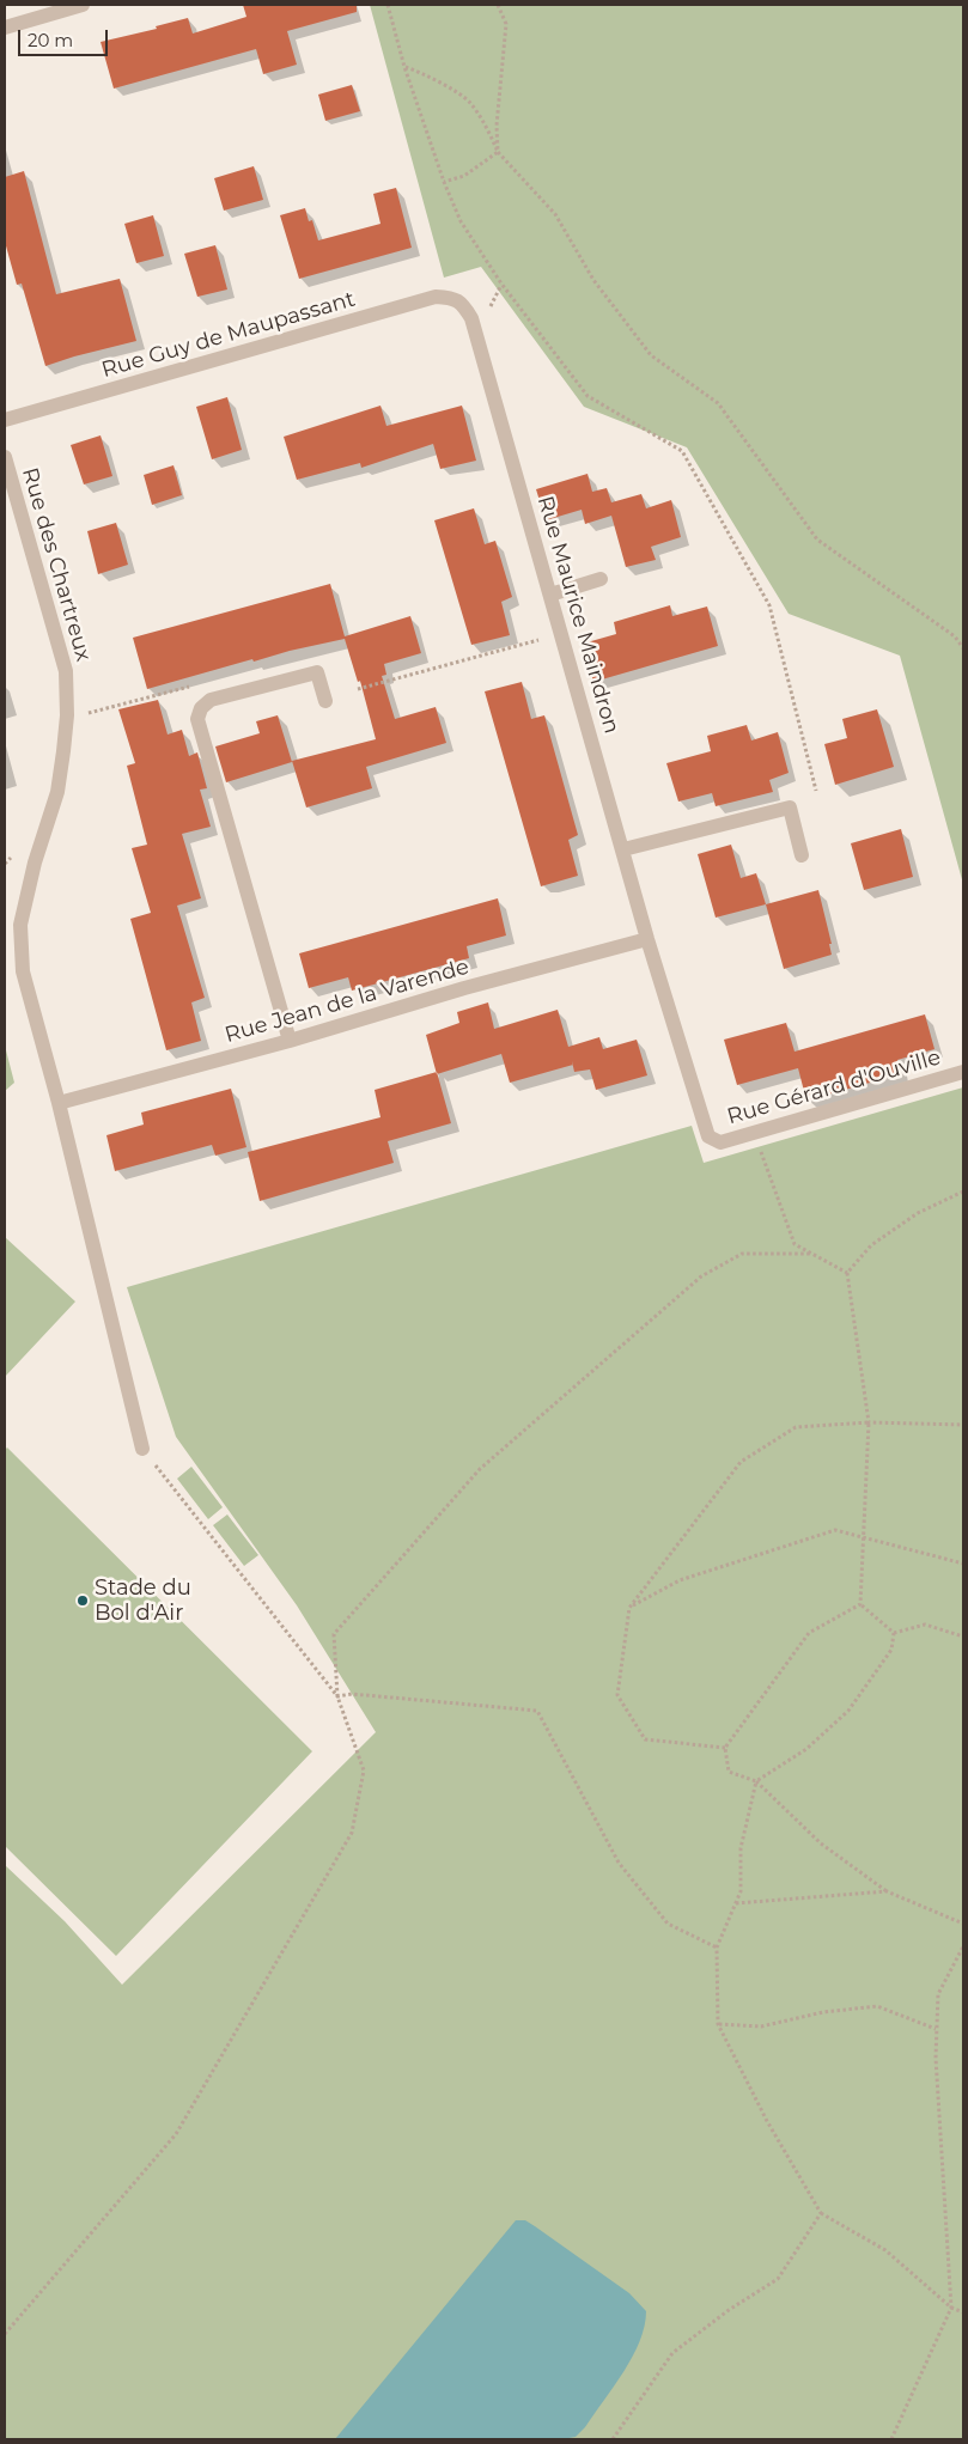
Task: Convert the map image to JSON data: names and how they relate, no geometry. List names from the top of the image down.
{
  "streets": {
    "street": [
      "Rue Guy de Maupassant",
      "Rue des Chartreux",
      "Rue Maurice Maindron",
      "Rue Jean de la Varende",
      "Rue Gérard d'Ouville"
    ]
  },
  "crossings": [
    ["Rue Guy de Maupassant", "Rue Maurice Maindron"],
    ["Rue des Chartreux", "Rue Jean de la Varende"],
    ["Rue Maurice Maindron", "Rue Jean de la Varende"],
    ["Rue Maurice Maindron", "Rue Gérard d'Ouville"],
    ["Rue Jean de la Varende", "Rue Gérard d'Ouville"]
  ],
  "places": ["Stade du Bol d'Air"],
  "scale_bar": "20 m"
}
